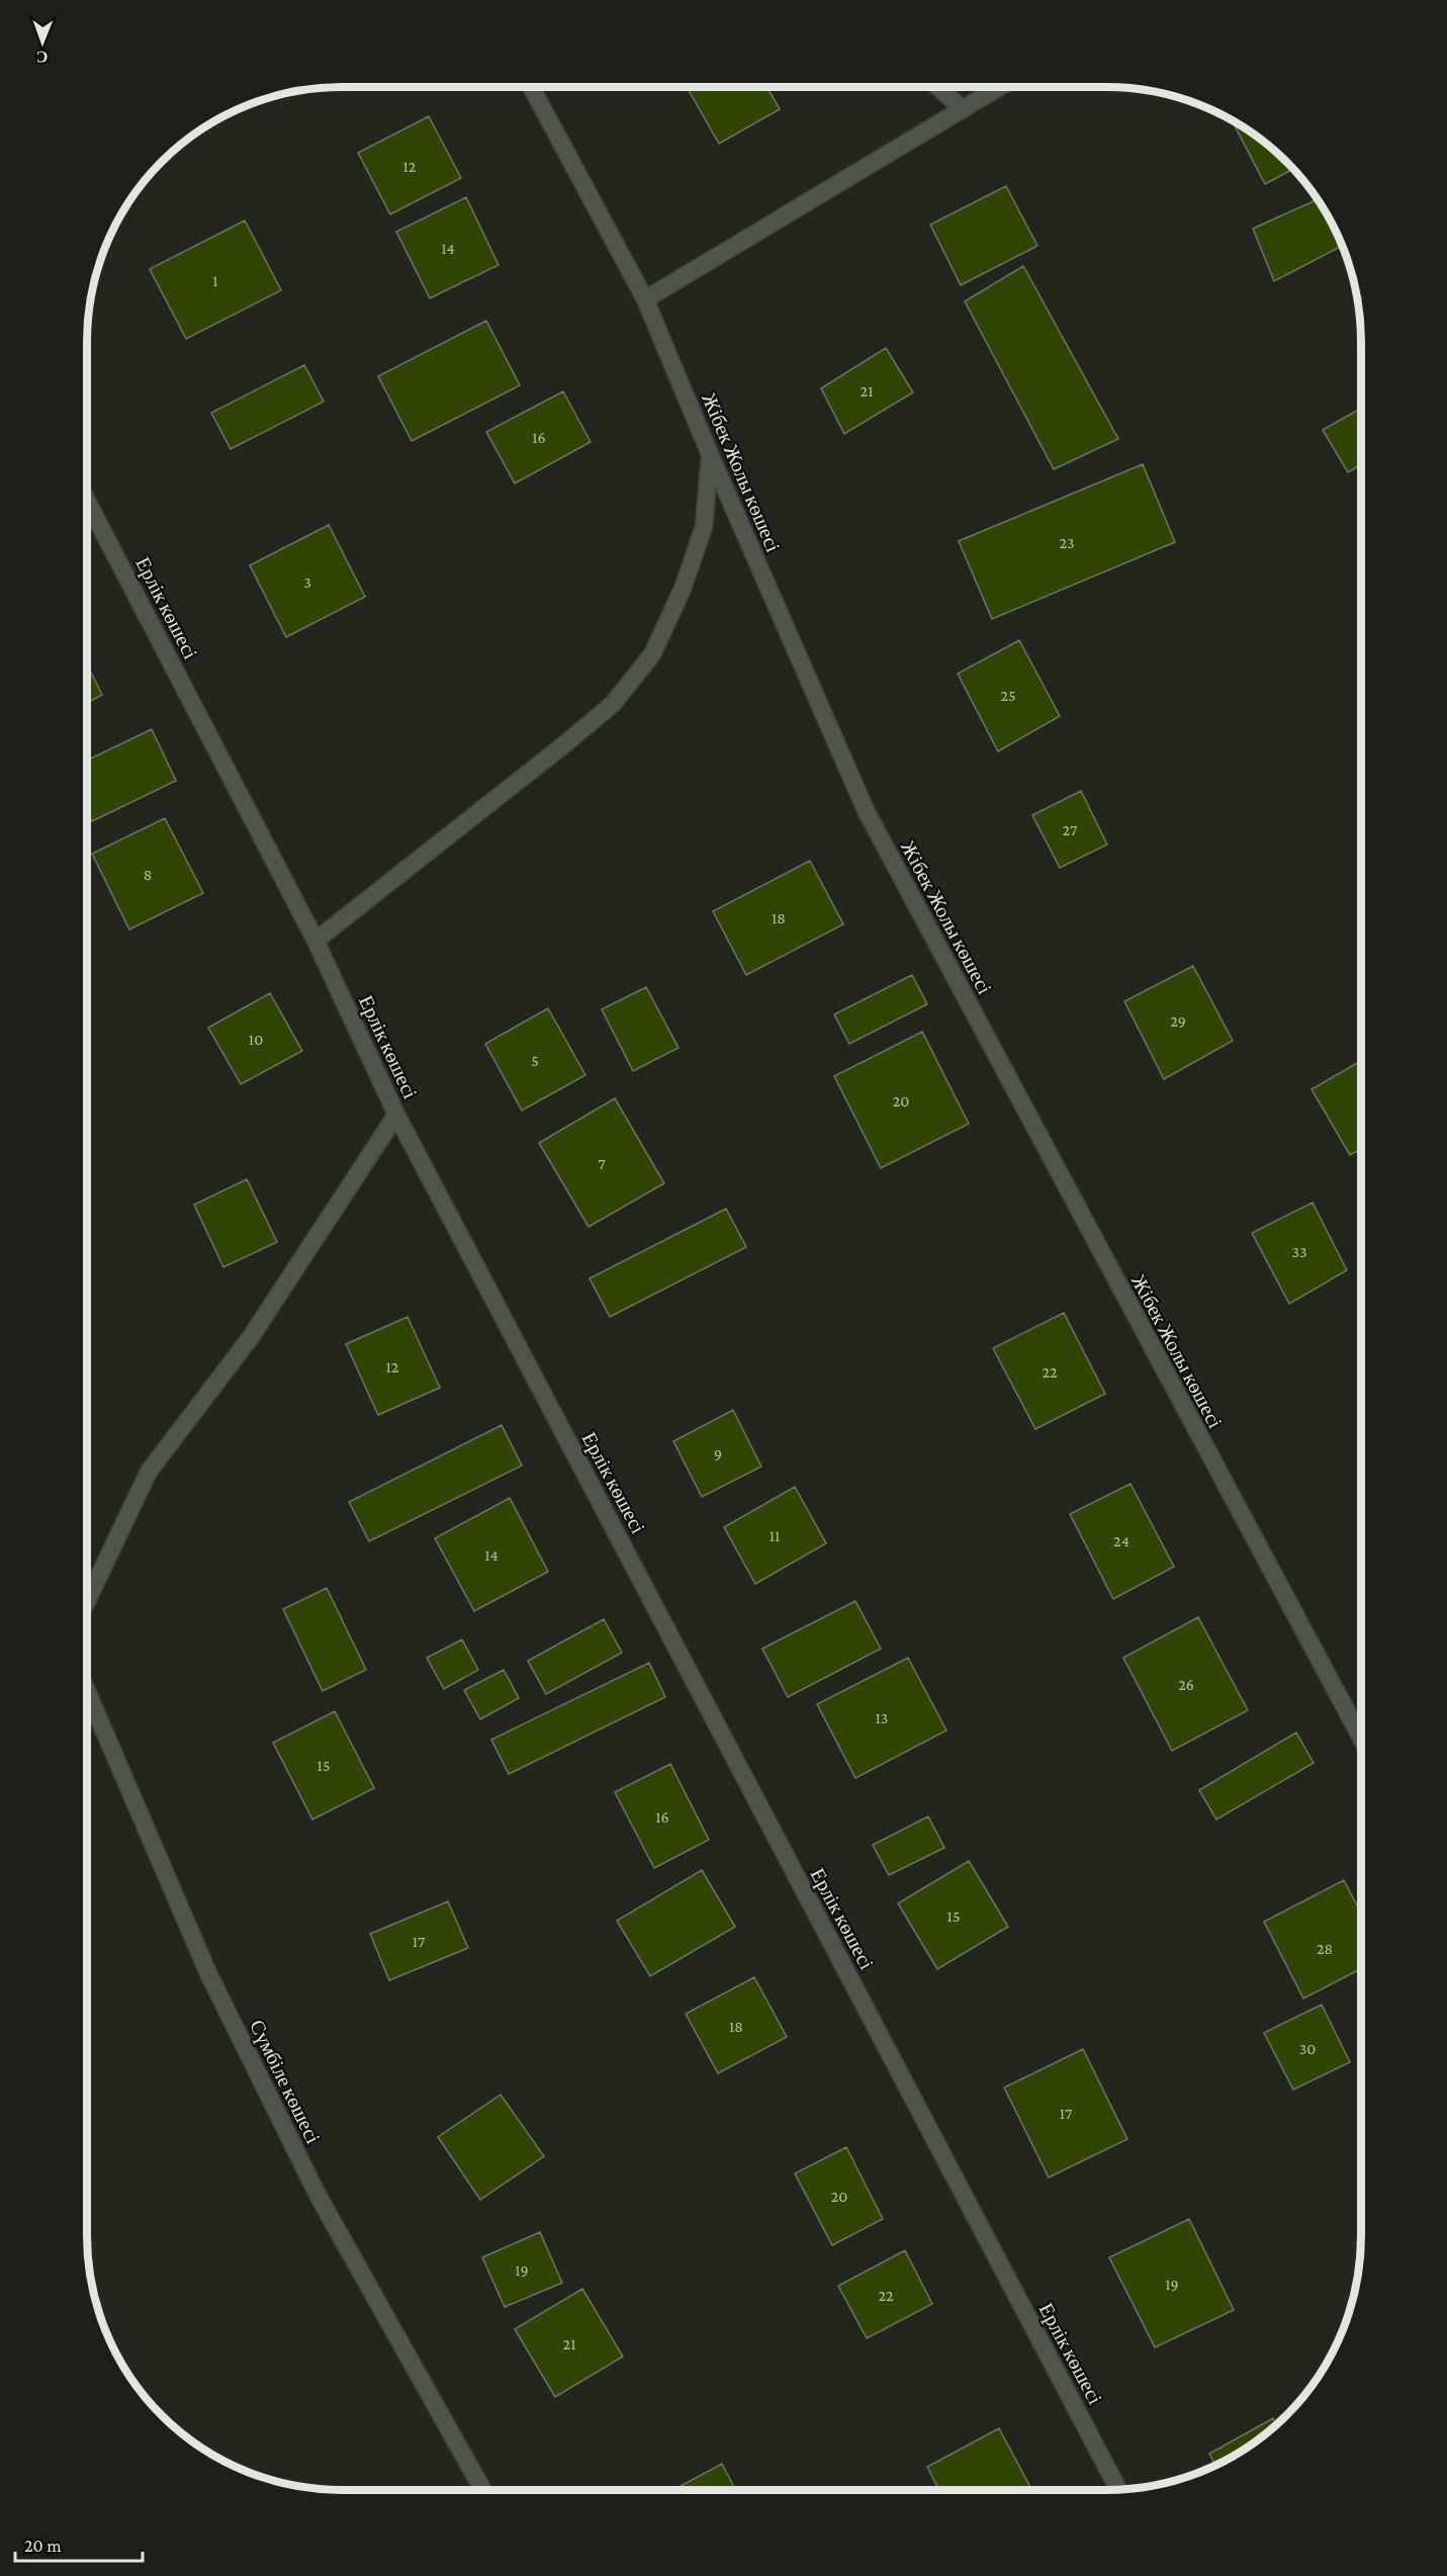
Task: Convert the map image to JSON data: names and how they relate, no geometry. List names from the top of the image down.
{
  "streets": {
    "street": ["Жібек Жолы көшесі", "Ерлік көшесі", "Сүмбіле көшесі"]
  },
  "house_numbers": [
    "12",
    "14",
    "1",
    "21",
    "16",
    "23",
    "3",
    "25",
    "27",
    "8",
    "18",
    "29",
    "10",
    "5",
    "20",
    "7",
    "33",
    "12",
    "22",
    "9",
    "11",
    "24",
    "14",
    "26",
    "13",
    "15",
    "16",
    "15",
    "17",
    "28",
    "18",
    "30",
    "17",
    "20",
    "19",
    "19",
    "22",
    "21"
  ],
  "scale_bar": "20 m",
  "north": "bottom"
}
